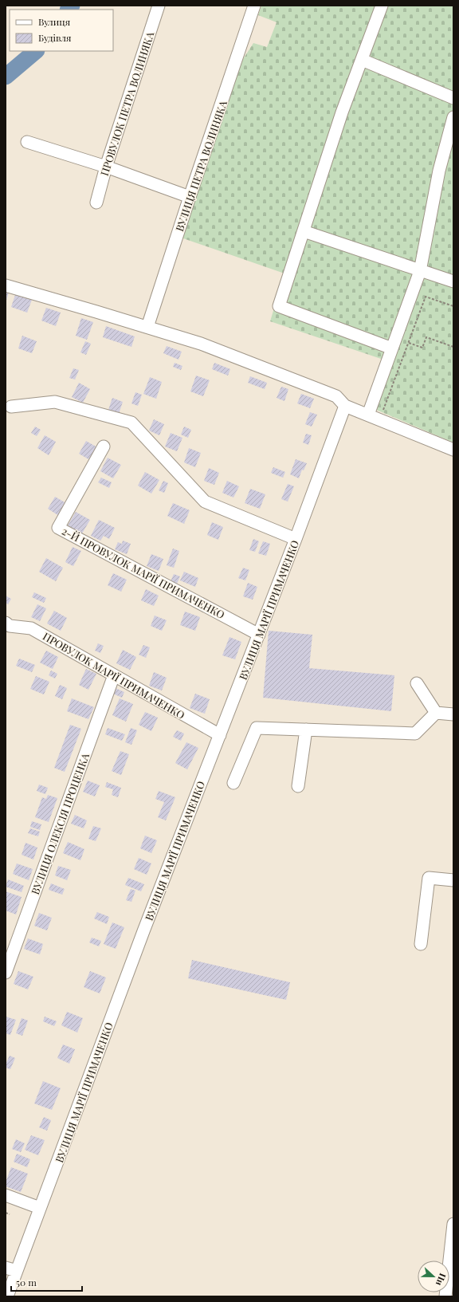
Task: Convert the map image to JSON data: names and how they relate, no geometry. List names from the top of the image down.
{
  "streets": {
    "street": [
      "ПРОВУЛОК ПЕТРА ВОЛИНЯКА",
      "ВУЛИЦЯ ПЕТРА ВОЛИНЯКА",
      "2-Й ПРОВУЛОК МАРІЇ ПРИМАЧЕНКО",
      "ВУЛИЦЯ МАРІЇ ПРИМАЧЕНКО",
      "ПРОВУЛОК МАРІЇ ПРИМАЧЕНКО",
      "ВУЛИЦЯ ОЛЕКСІЯ ПРОЦЕНКА"
    ]
  },
  "crossings": [
    ["2-Й ПРОВУЛОК МАРІЇ ПРИМАЧЕНКО", "ВУЛИЦЯ МАРІЇ ПРИМАЧЕНКО"],
    ["ВУЛИЦЯ МАРІЇ ПРИМАЧЕНКО", "ПРОВУЛОК МАРІЇ ПРИМАЧЕНКО"],
    ["ПРОВУЛОК МАРІЇ ПРИМАЧЕНКО", "ВУЛИЦЯ ОЛЕКСІЯ ПРОЦЕНКА"]
  ],
  "legend": ["Вулиця", "Будівля"],
  "scale_bar": "50 m",
  "north": "right"
}
